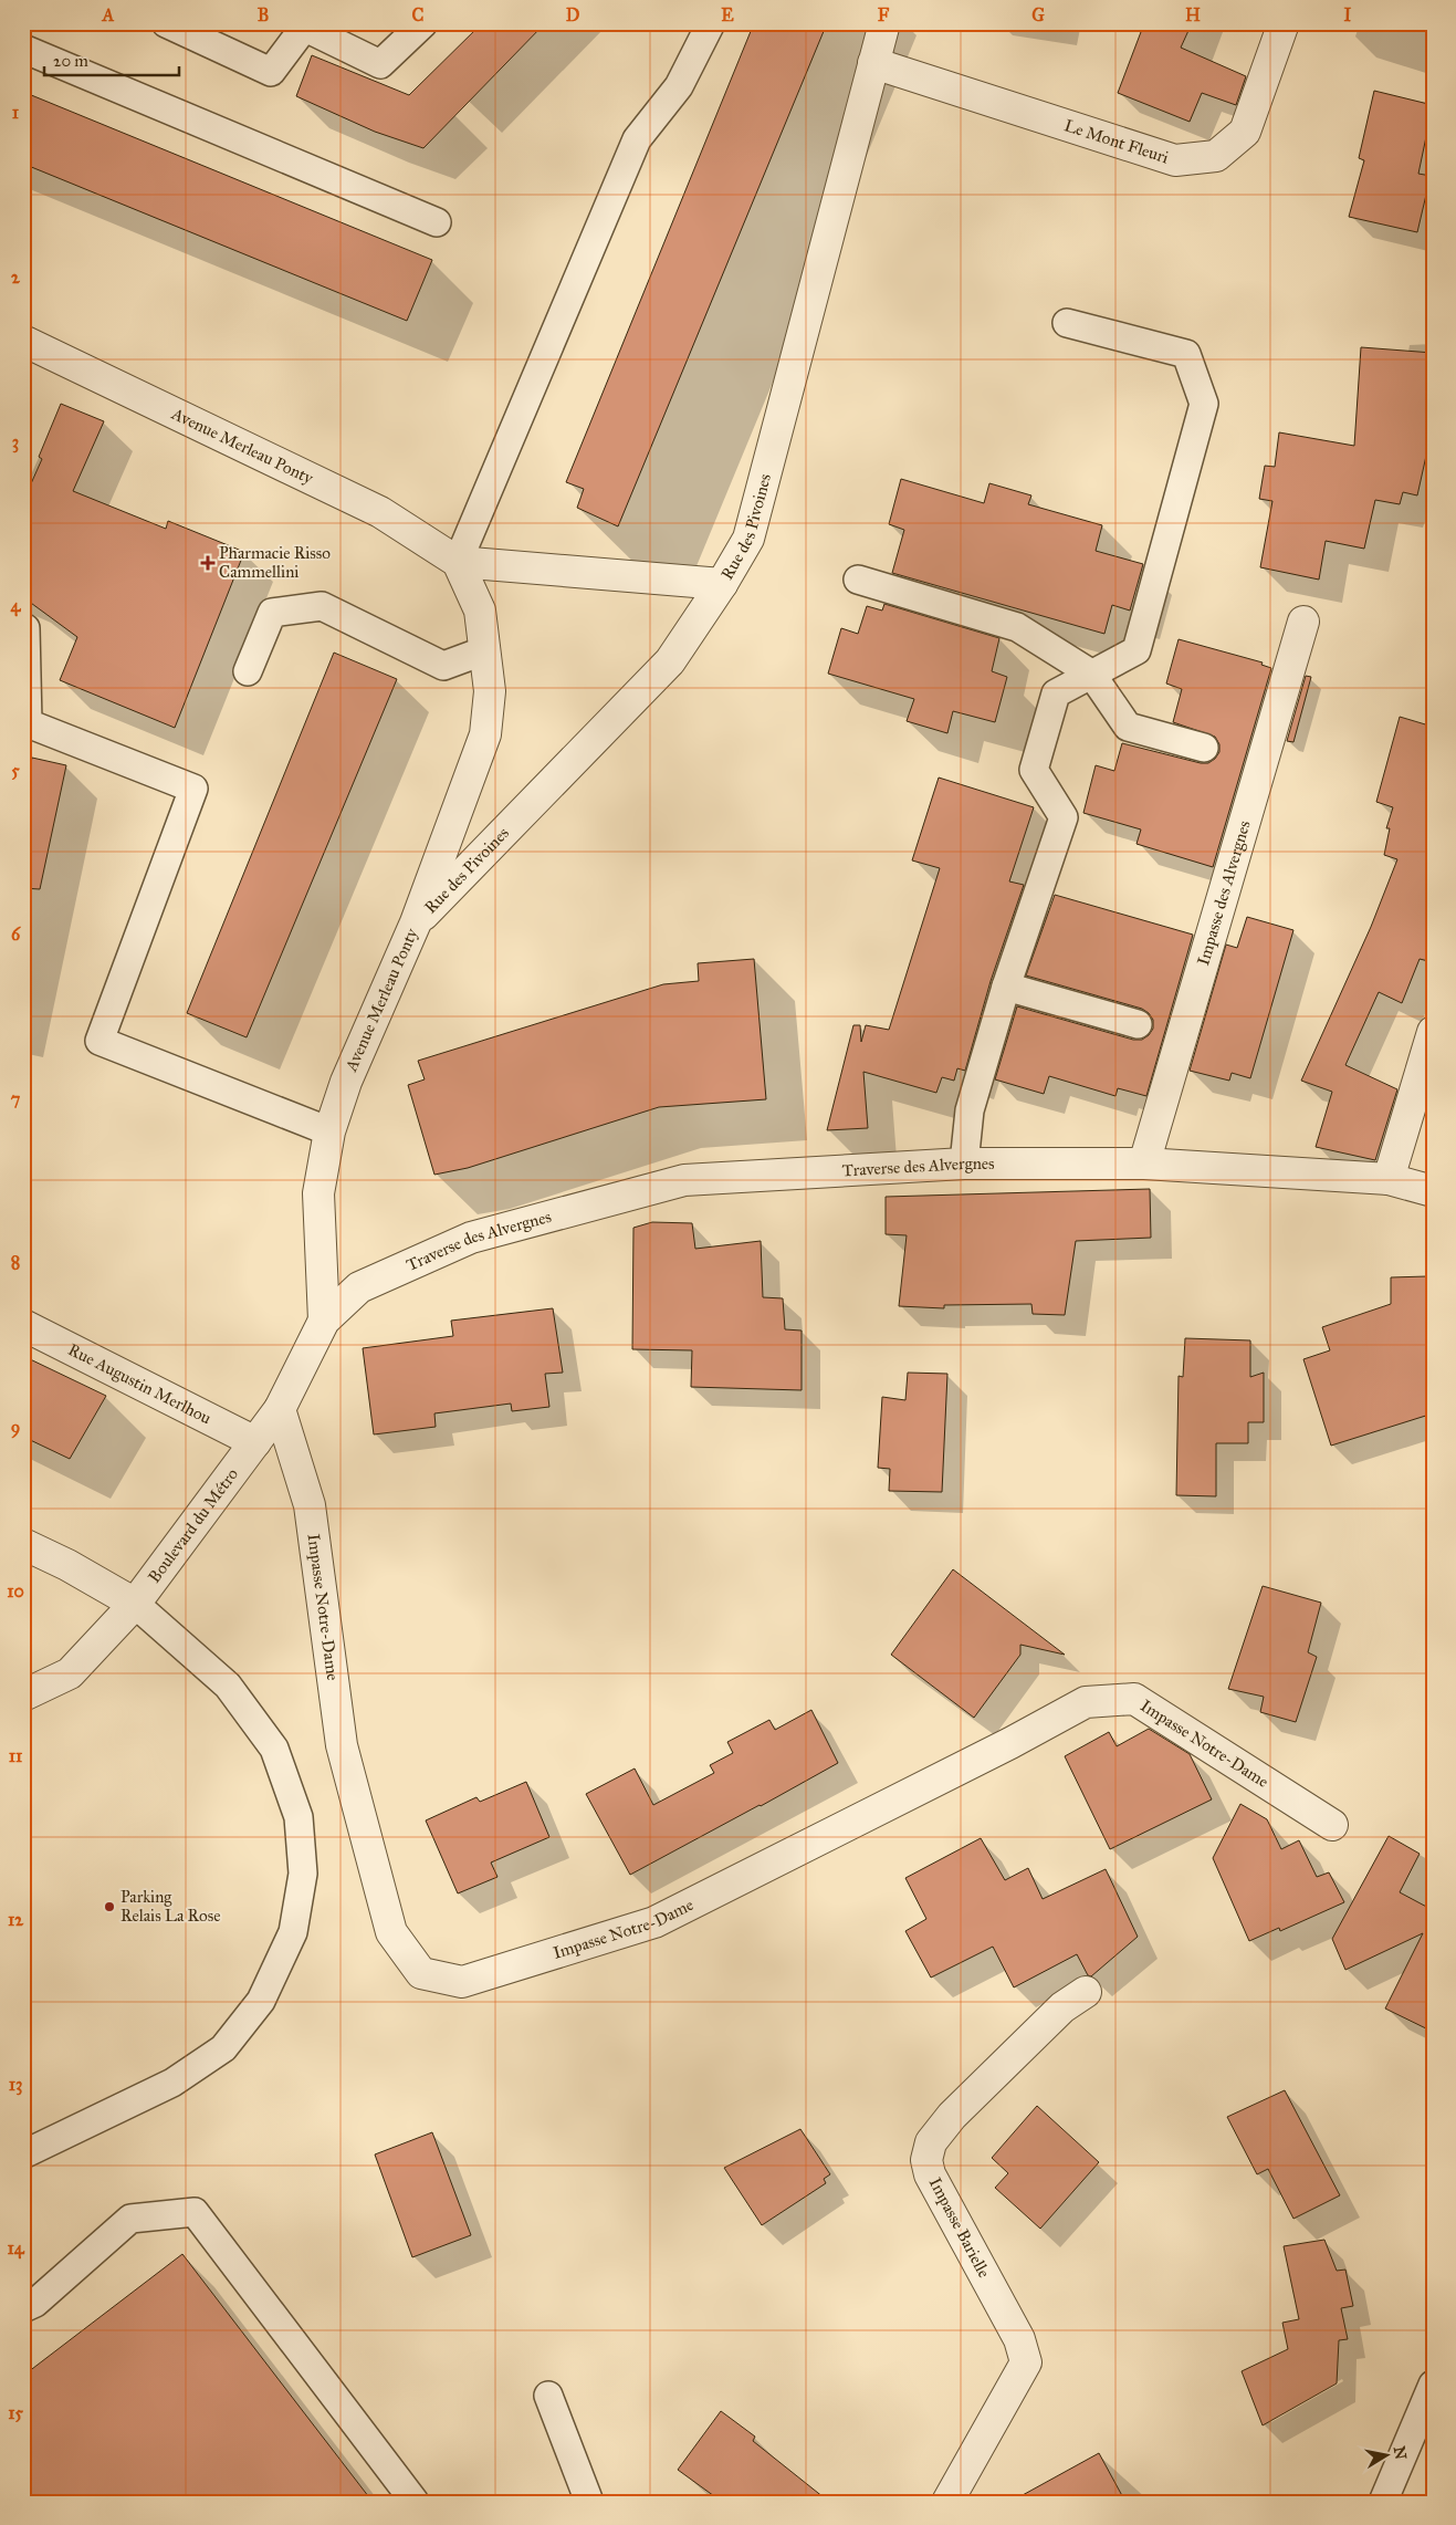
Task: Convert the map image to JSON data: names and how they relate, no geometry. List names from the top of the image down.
{
  "streets": {
    "street": [
      "Le Mont Fleuri",
      "Avenue Merleau Ponty",
      "Rue des Pivoines",
      "Impasse des Alvergnes",
      "Traverse des Alvergnes",
      "Rue Augustin Merlhou",
      "Boulevard du Métro",
      "Impasse Notre-Dame",
      "Impasse Barielle"
    ]
  },
  "crossings": [
    ["Le Mont Fleuri", "Rue des Pivoines"],
    ["Avenue Merleau Ponty", "Rue des Pivoines"],
    ["Avenue Merleau Ponty", "Traverse des Alvergnes"],
    ["Avenue Merleau Ponty", "Boulevard du Métro"],
    ["Impasse des Alvergnes", "Traverse des Alvergnes"],
    ["Traverse des Alvergnes", "Boulevard du Métro"],
    ["Rue Augustin Merlhou", "Boulevard du Métro"],
    ["Boulevard du Métro", "Impasse Notre-Dame"]
  ],
  "places": {
    "health": ["Pharmacie Risso Cammellini"],
    "other": ["Parking Relais La Rose"]
  },
  "scale_bar": "20 m",
  "north": "right",
  "grid": {
    "columns": [
      "A",
      "B",
      "C",
      "D",
      "E",
      "F",
      "G",
      "H",
      "I"
    ],
    "rows": [
      "1",
      "2",
      "3",
      "4",
      "5",
      "6",
      "7",
      "8",
      "9",
      "10",
      "11",
      "12",
      "13",
      "14",
      "15"
    ]
  }
}
